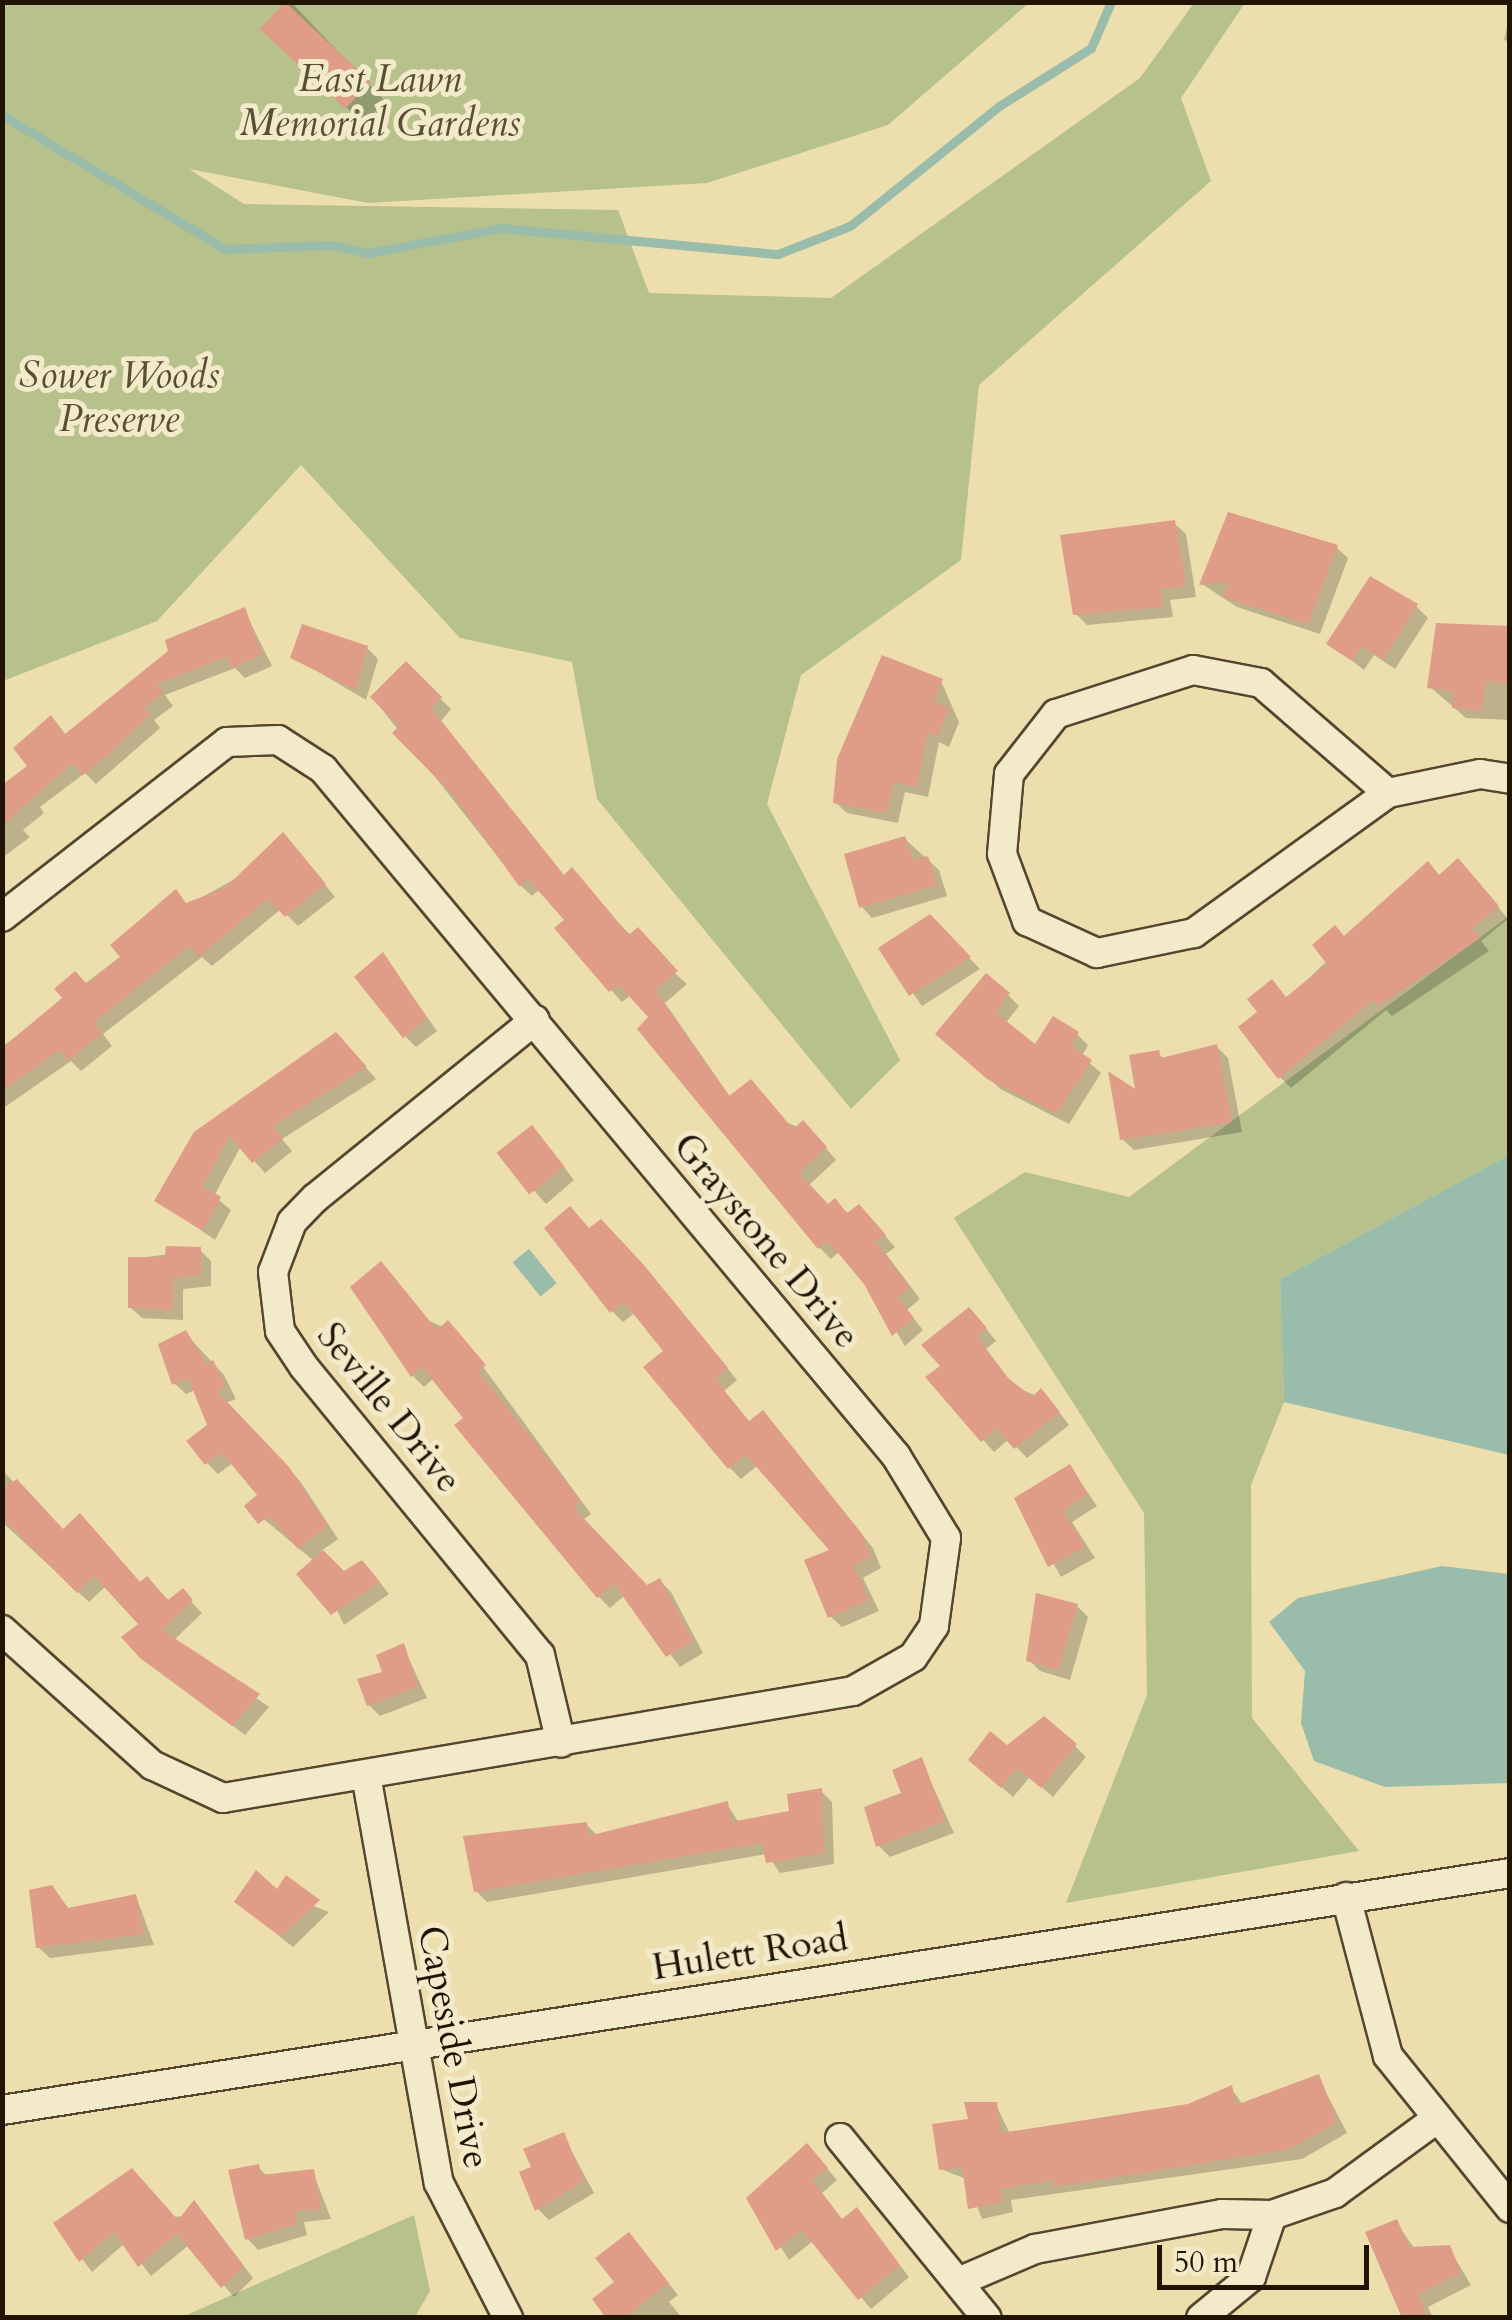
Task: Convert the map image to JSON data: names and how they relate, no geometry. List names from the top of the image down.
{
  "streets": {
    "street": [
      "Graystone Drive",
      "Seville Drive",
      "Hulett Road",
      "Capeside Drive"
    ]
  },
  "crossings": [
    ["Graystone Drive", "Seville Drive"],
    ["Graystone Drive", "Capeside Drive"],
    ["Hulett Road", "Capeside Drive"]
  ],
  "parks": ["East Lawn Memorial Gardens", "Sower Woods Preserve"],
  "scale_bar": "50 m"
}
